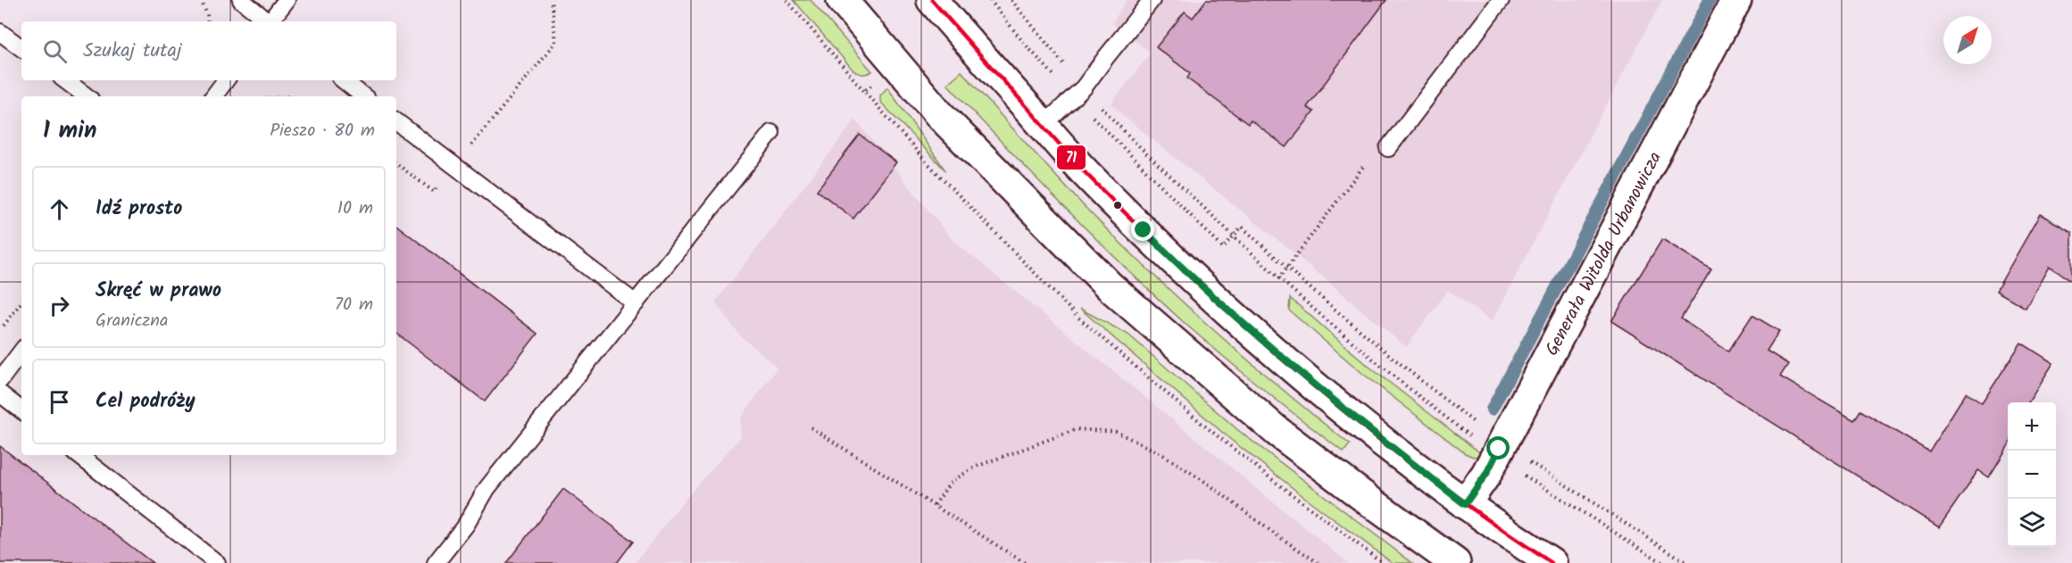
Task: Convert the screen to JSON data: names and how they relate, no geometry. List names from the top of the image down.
{
  "streets": {
    "main road": ["Generała Witolda Urbanowicza"]
  },
  "lines": ["transit line 71"],
  "north": "top right",
  "page": {
    "search": "Szukaj tutaj",
    "heading": ["1 min", "Pieszo · 80 m"],
    "list": [
      ["Idź prosto", "10 m"],
      ["Skręć w prawo", "Graniczna", "70 m"],
      "Cel podróży"
    ],
    "map_buttons": ["+", "−"]
  }
}
